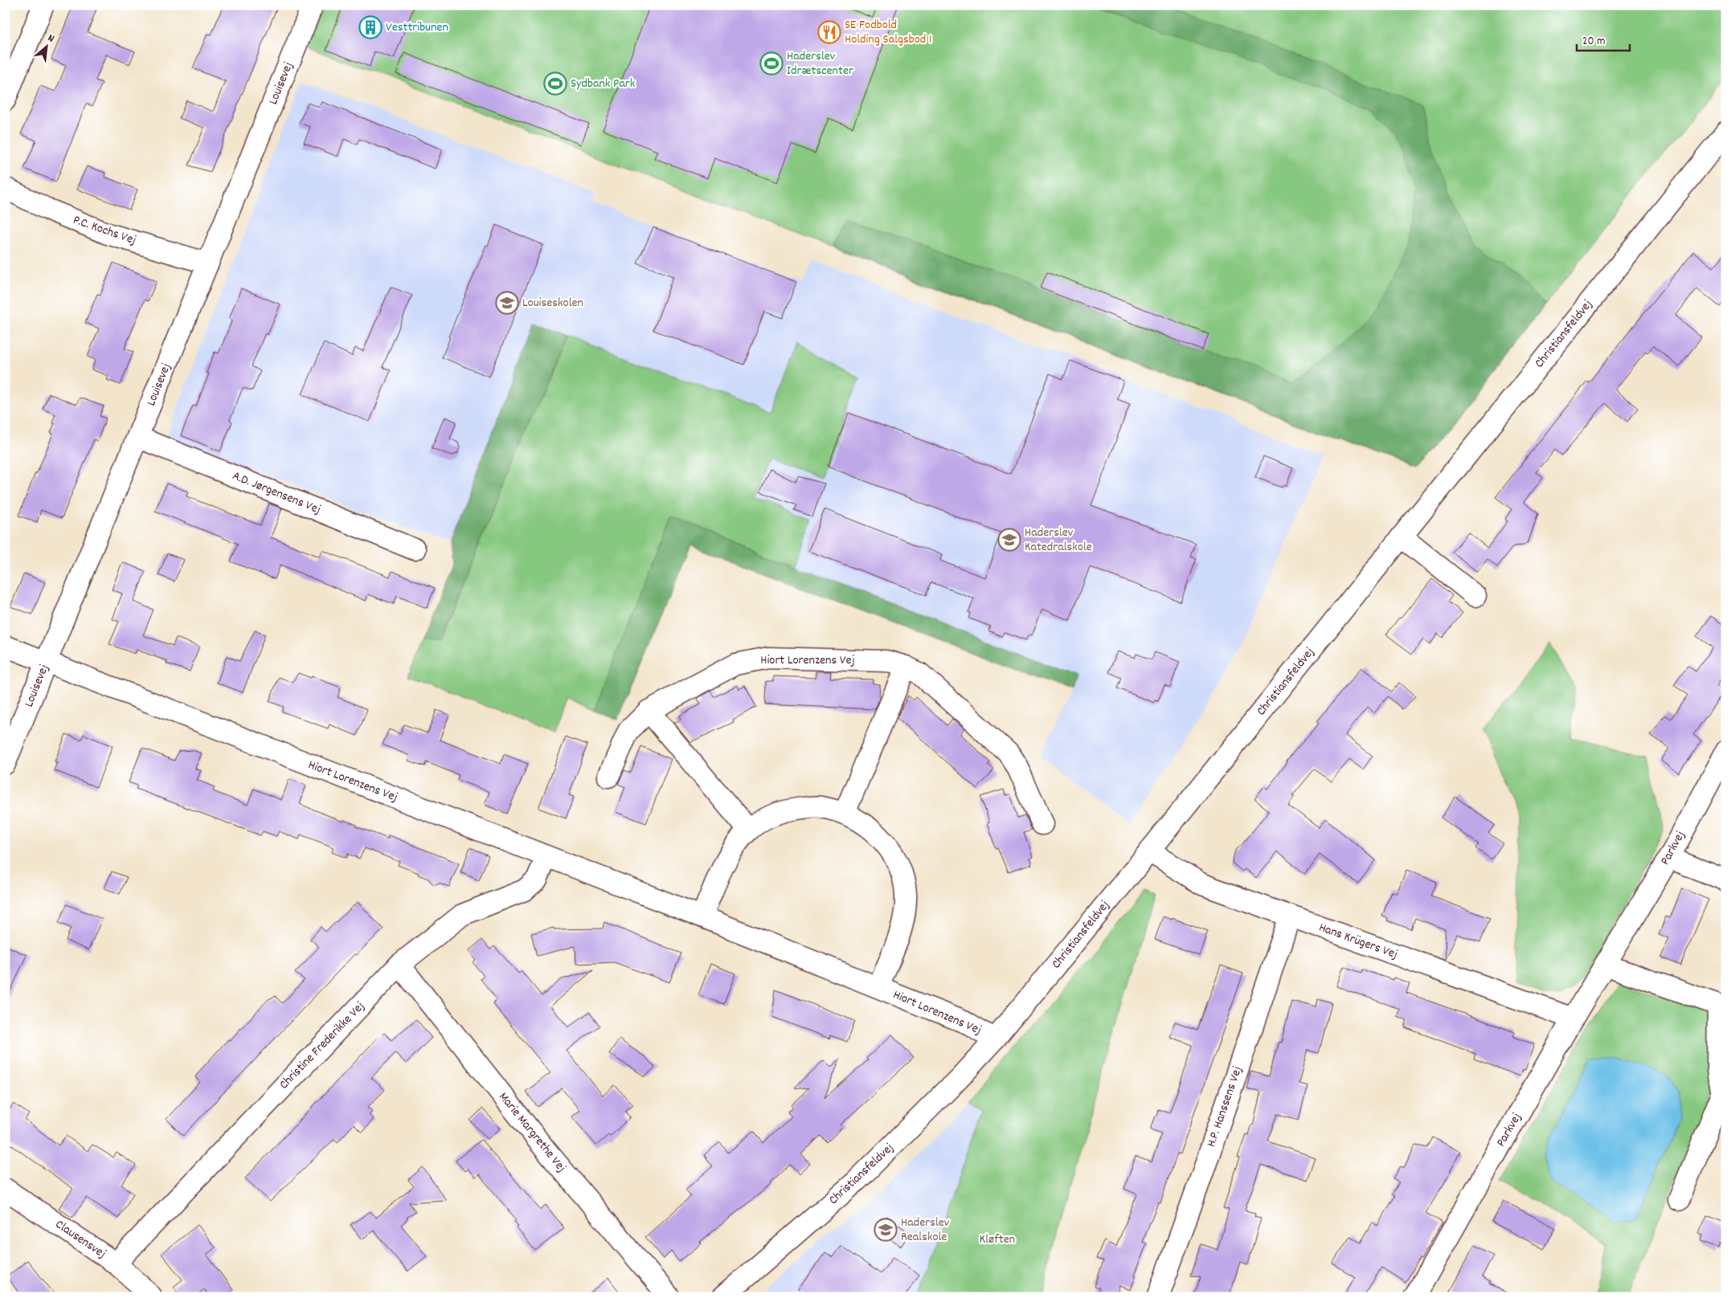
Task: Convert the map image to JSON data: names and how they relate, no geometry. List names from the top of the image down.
{
  "streets": {
    "street": [
      "Louisevej",
      "P.C. Kochs Vej",
      "Christiansfeldvej",
      "A.D. Jørgensens Vej",
      "Hiort Lorenzens Vej",
      "Parkvej",
      "Hans Krügers Vej",
      "Christine Frederikke Vej",
      "H.P. Hanssens Vej",
      "Marie Margrethe Vej",
      "Clausensvej"
    ]
  },
  "crossings": [
    ["Louisevej", "P.C. Kochs Vej"],
    ["Louisevej", "A.D. Jørgensens Vej"],
    ["Louisevej", "Hiort Lorenzens Vej"],
    ["Christiansfeldvej", "Hiort Lorenzens Vej"],
    ["Christiansfeldvej", "Hans Krügers Vej"],
    ["Hiort Lorenzens Vej", "Christine Frederikke Vej"],
    ["Parkvej", "Hans Krügers Vej"],
    ["Hans Krügers Vej", "H.P. Hanssens Vej"],
    ["Christine Frederikke Vej", "Marie Margrethe Vej"],
    ["Christine Frederikke Vej", "Clausensvej"]
  ],
  "parks": ["Kløften"],
  "places": {
    "building": ["Vesttribunen"],
    "restaurant": ["SE Fodbold Holding Salgsbod 1"],
    "sports": ["Haderslev Idrætscenter", "Sydbank Park"],
    "school or university": ["Louiseskolen", "Haderslev Katedralskole", "Haderslev Realskole"]
  },
  "scale_bar": "20 m",
  "north": "top right"
}
